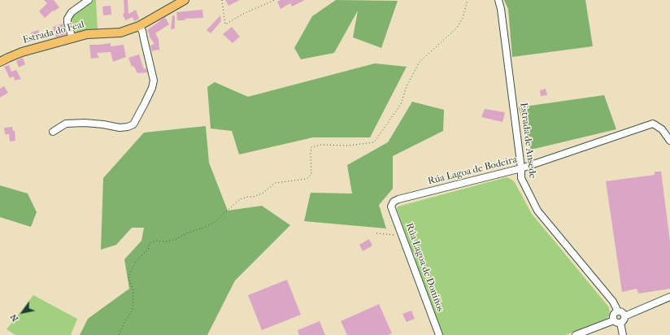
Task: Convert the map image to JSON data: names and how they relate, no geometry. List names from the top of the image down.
{
  "streets": {
    "main road": ["Estrada do Feal"],
    "street": ["Estrada de Ansede", "Rúa Lagoa de Bodeira", "Rúa Lagoa de Doniños"]
  },
  "crossings": [
    ["Estrada de Ansede", "Rúa Lagoa de Bodeira"],
    ["Rúa Lagoa de Bodeira", "Rúa Lagoa de Doniños"]
  ],
  "north": "bottom left"
}
